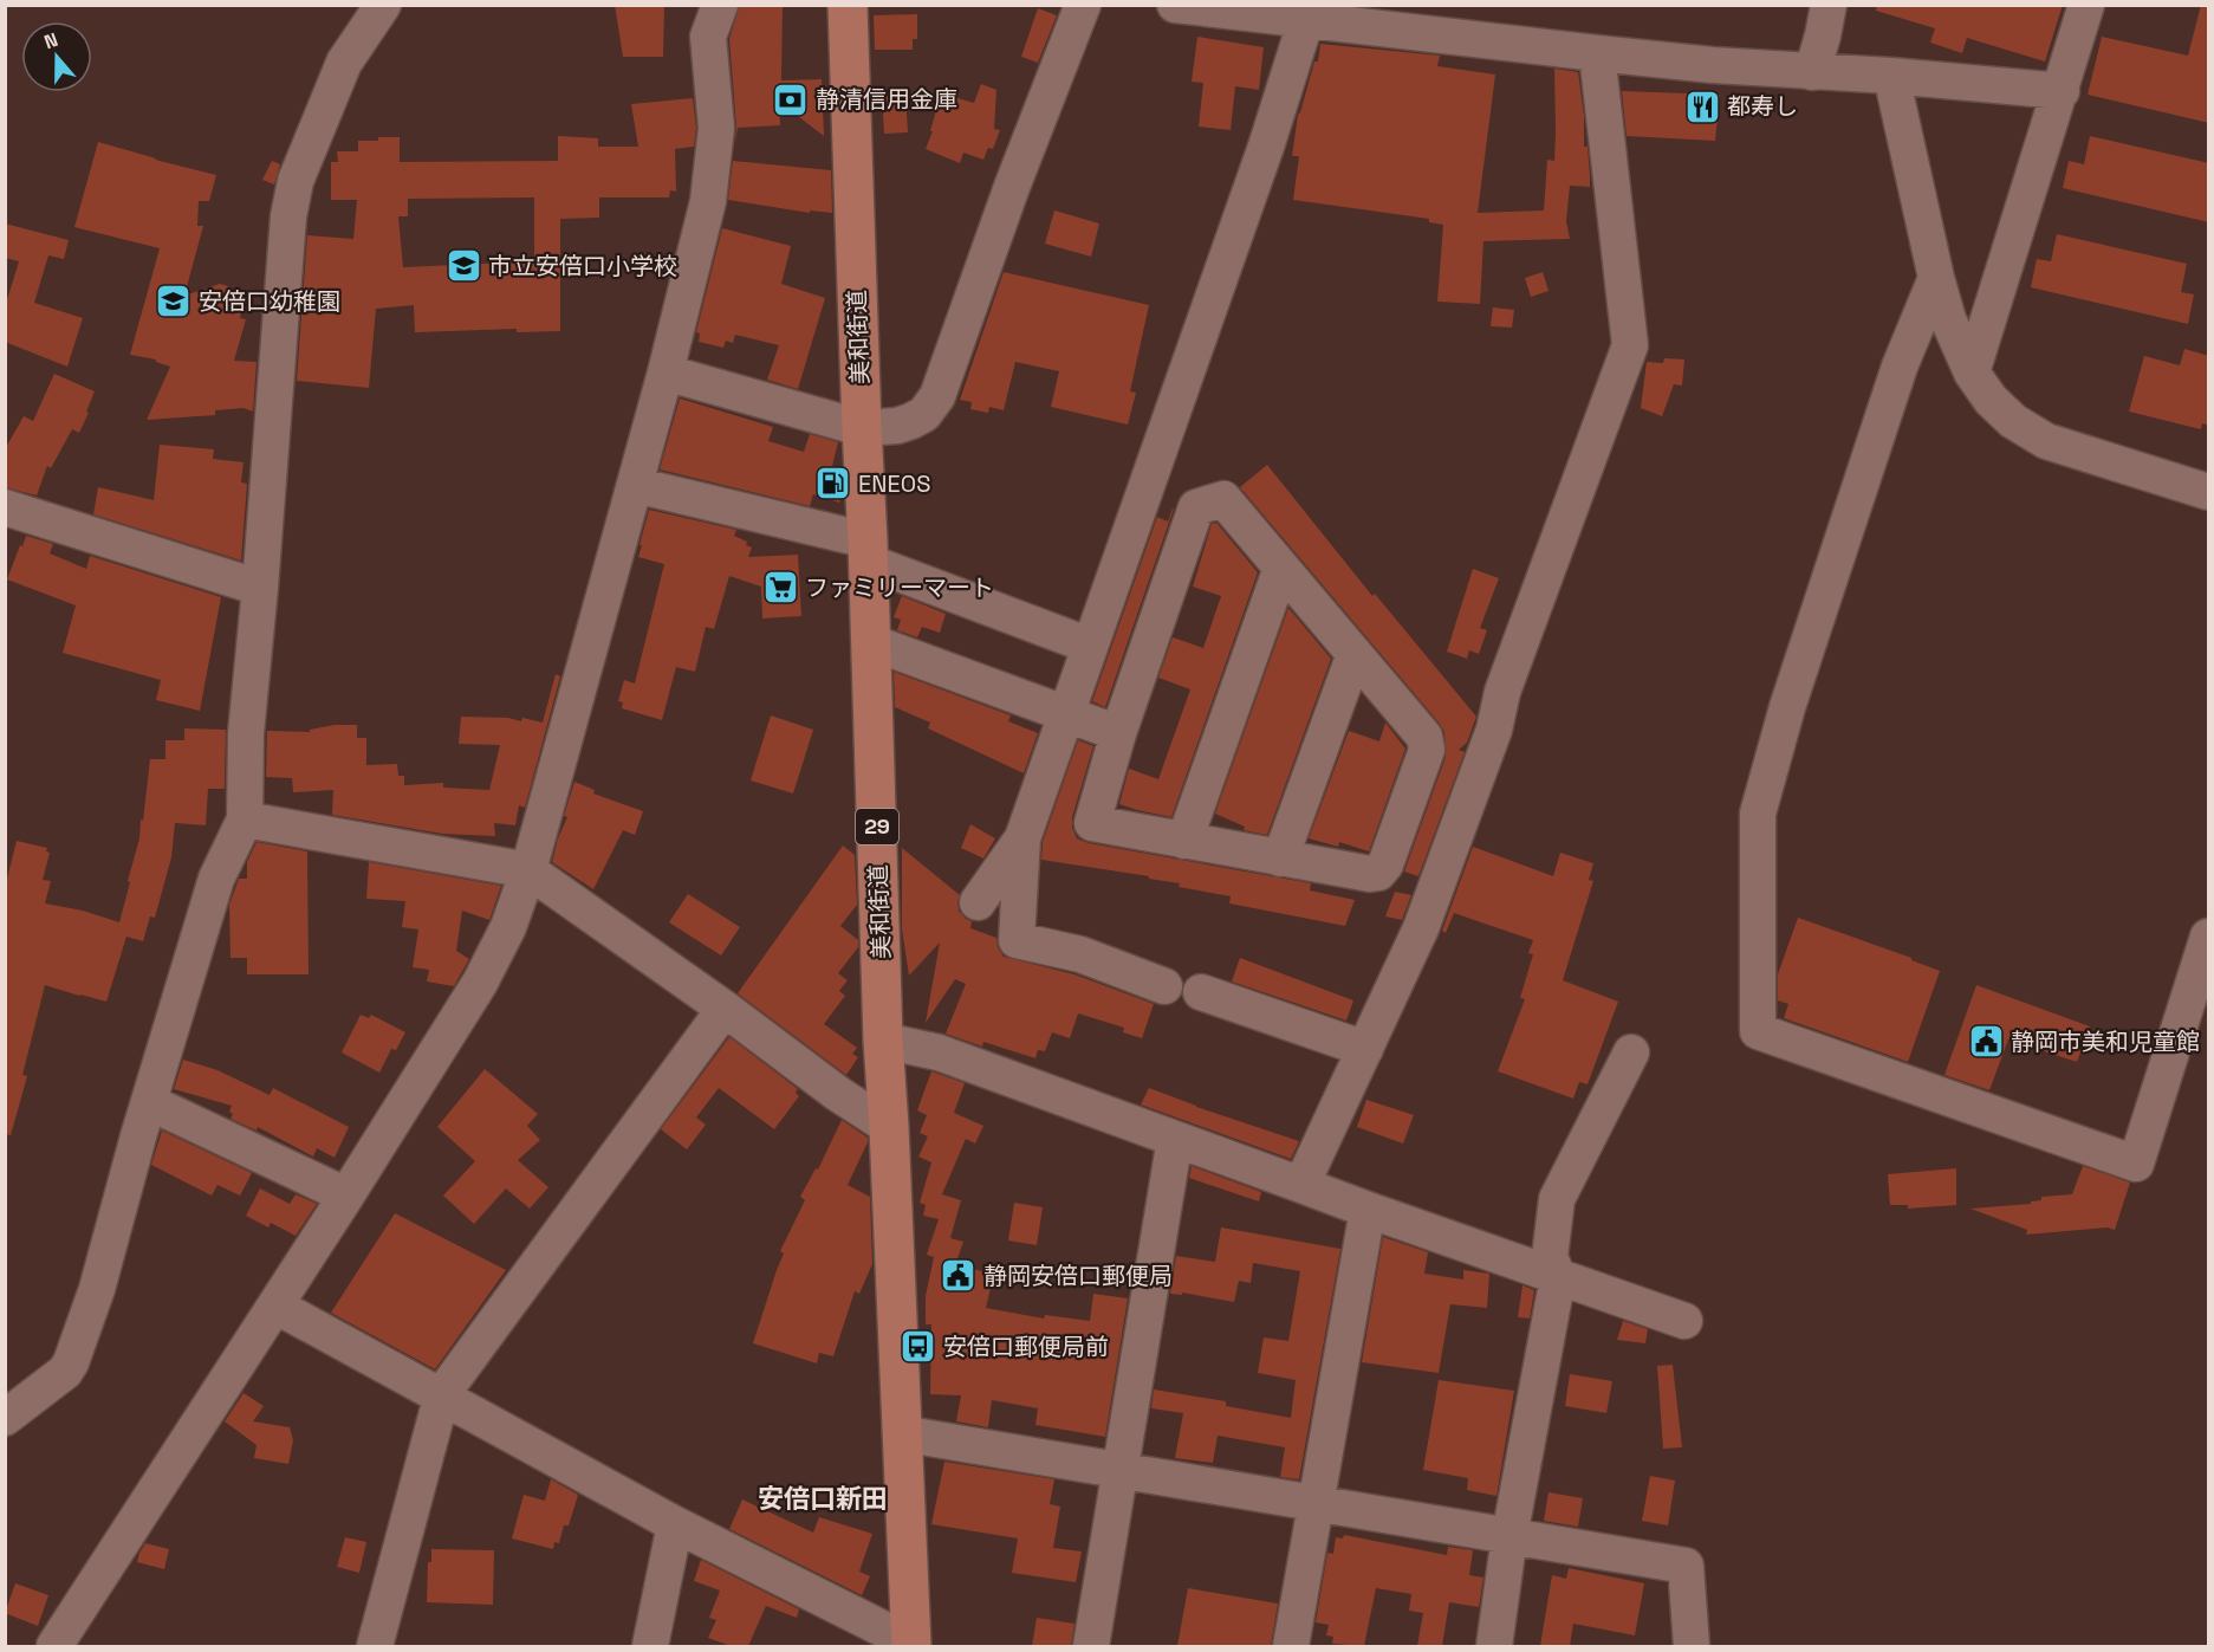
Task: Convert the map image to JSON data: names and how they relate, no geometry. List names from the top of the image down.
{
  "streets": {
    "main road": ["美和街道", "29"]
  },
  "districts": ["安倍口新田"],
  "places": {
    "bank": ["静清信用金庫"],
    "restaurant": ["都寿し"],
    "school or university": ["市立安倍口小学校", "安倍口幼稚園"],
    "fuel station": ["ENEOS"],
    "supermarket": ["ファミリーマート"],
    "public building": ["静岡市美和児童館", "静岡安倍口郵便局"],
    "bus stop": ["安倍口郵便局前"]
  },
  "north": "top"
}
